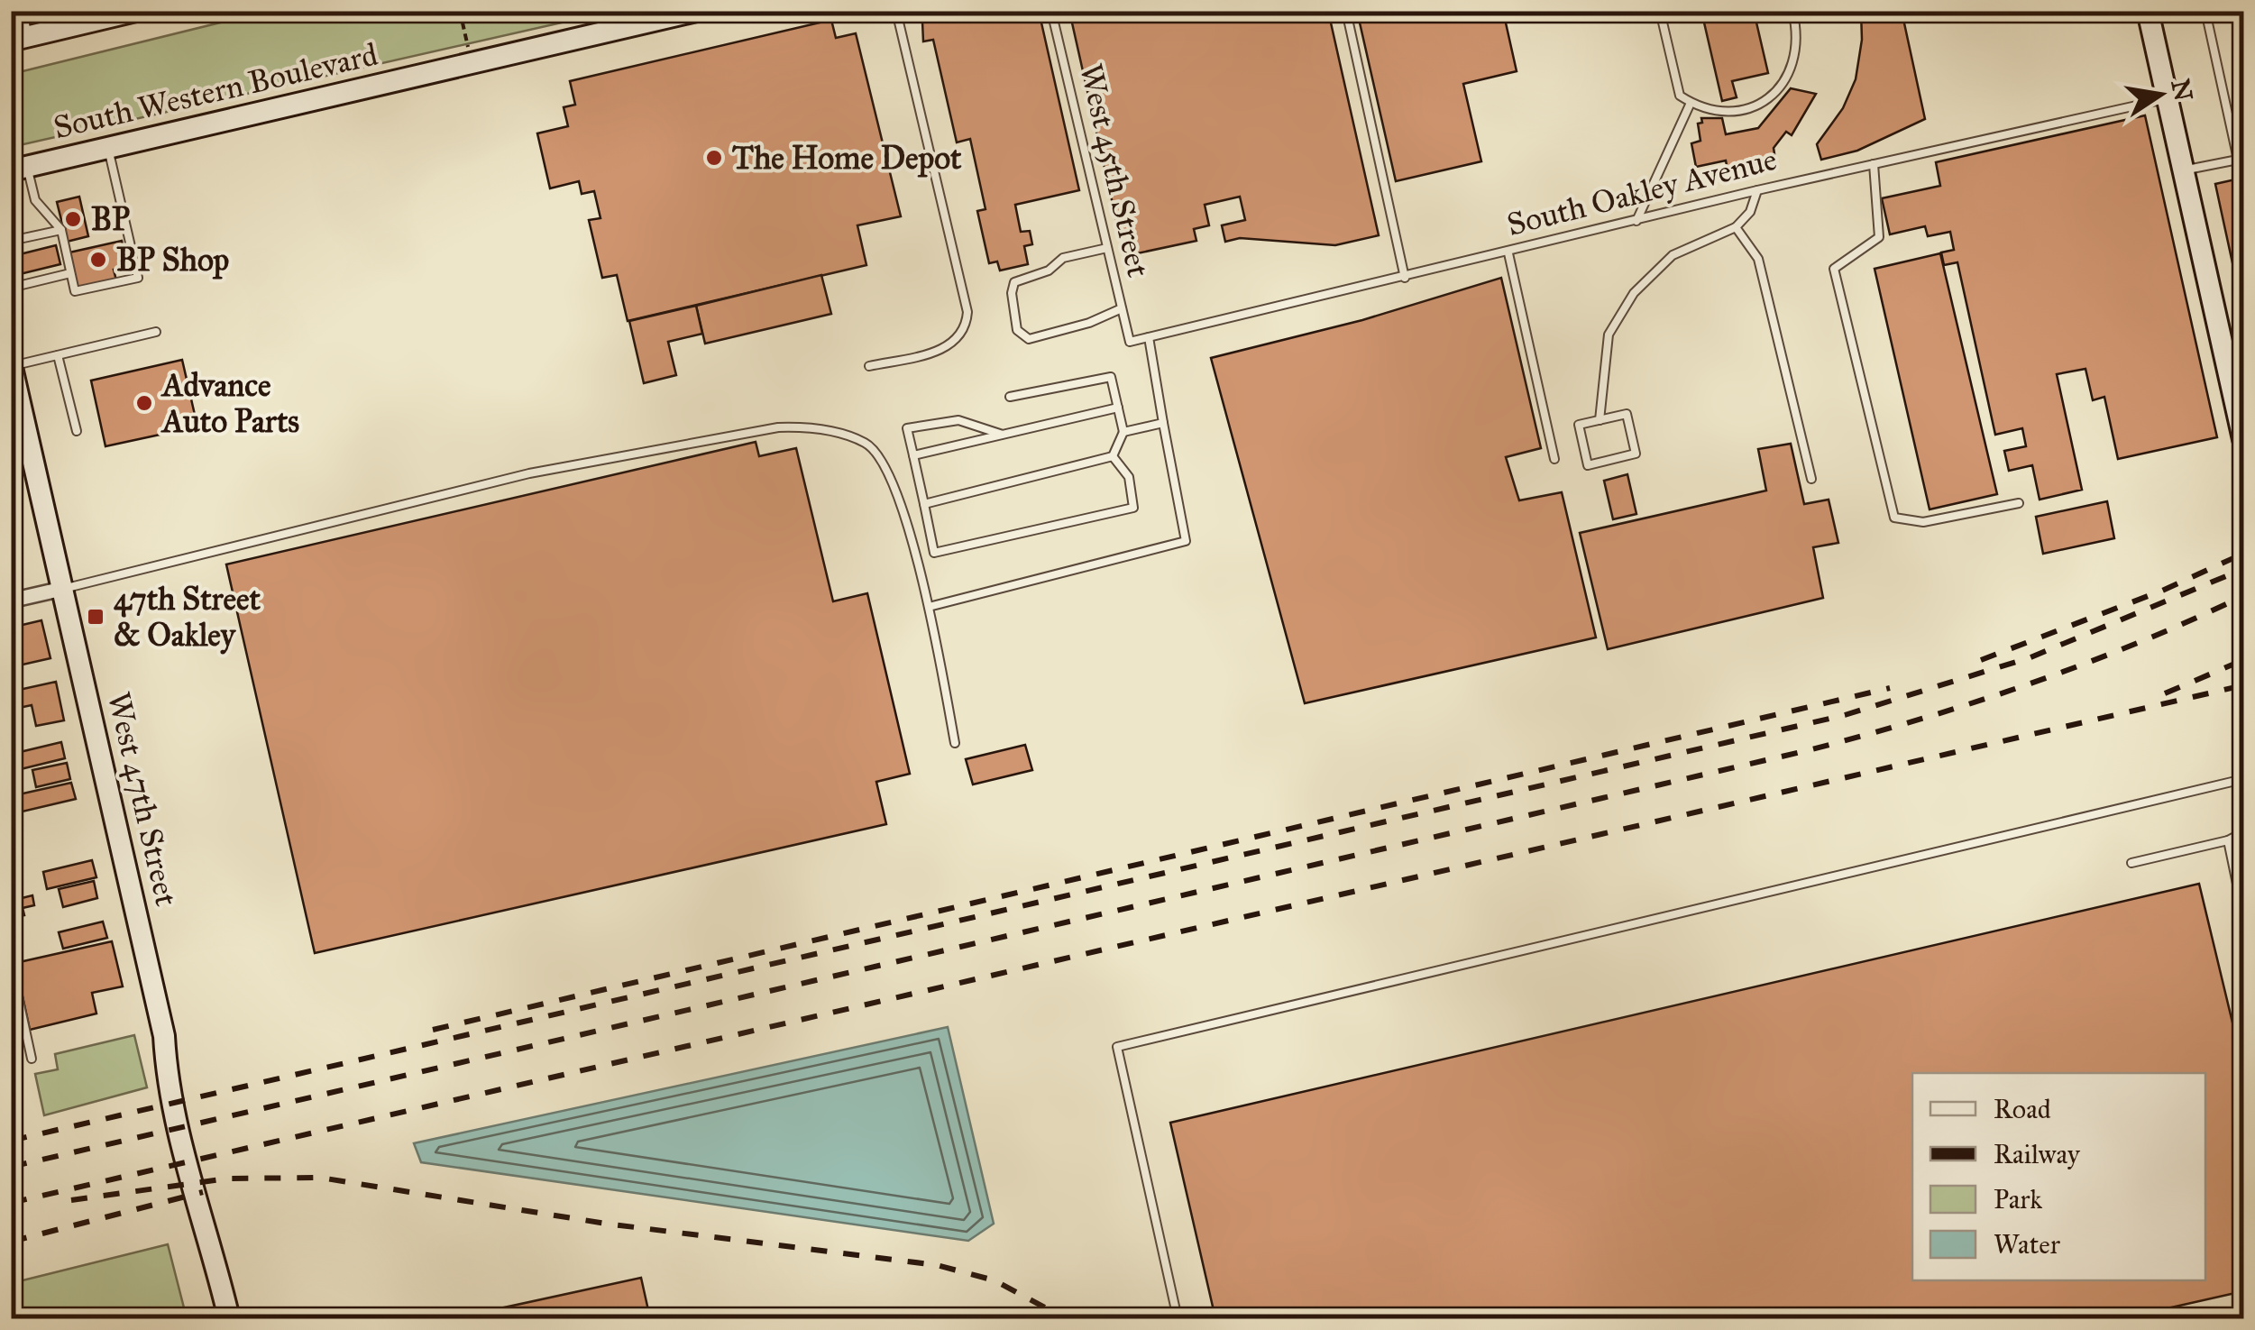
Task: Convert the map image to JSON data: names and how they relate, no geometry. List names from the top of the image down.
{
  "streets": {
    "street": ["South Western Boulevard", "West 47th Street"],
    "lane": ["West 45th Street", "South Oakley Avenue"]
  },
  "crossings": [
    ["West 45th Street", "South Oakley Avenue"]
  ],
  "places": {
    "other": [
      "The Home Depot",
      "BP",
      "BP Shop",
      "Advance Auto Parts"
    ],
    "transit": ["47th Street & Oakley"]
  },
  "legend": [
    "Road",
    "Railway",
    "Park",
    "Water"
  ],
  "north": "right"
}
